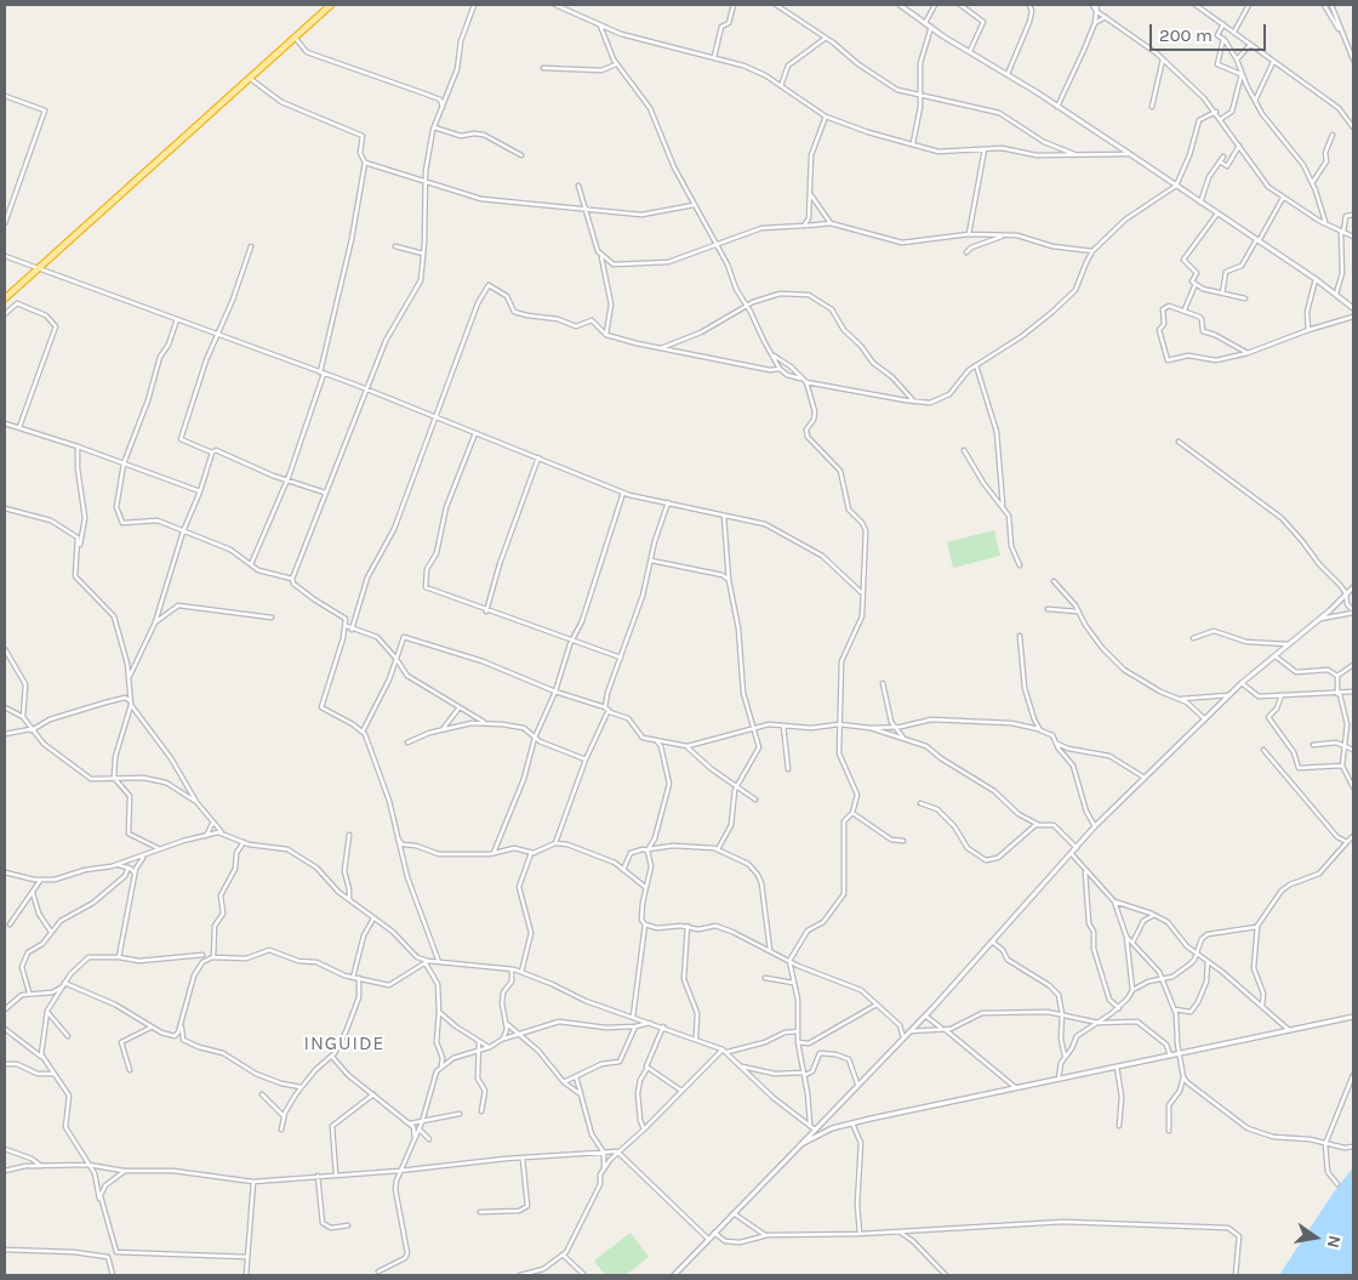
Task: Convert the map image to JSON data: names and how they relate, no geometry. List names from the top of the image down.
{
  "districts": ["INGUIDE"],
  "scale_bar": "200 m",
  "north": "right"
}
